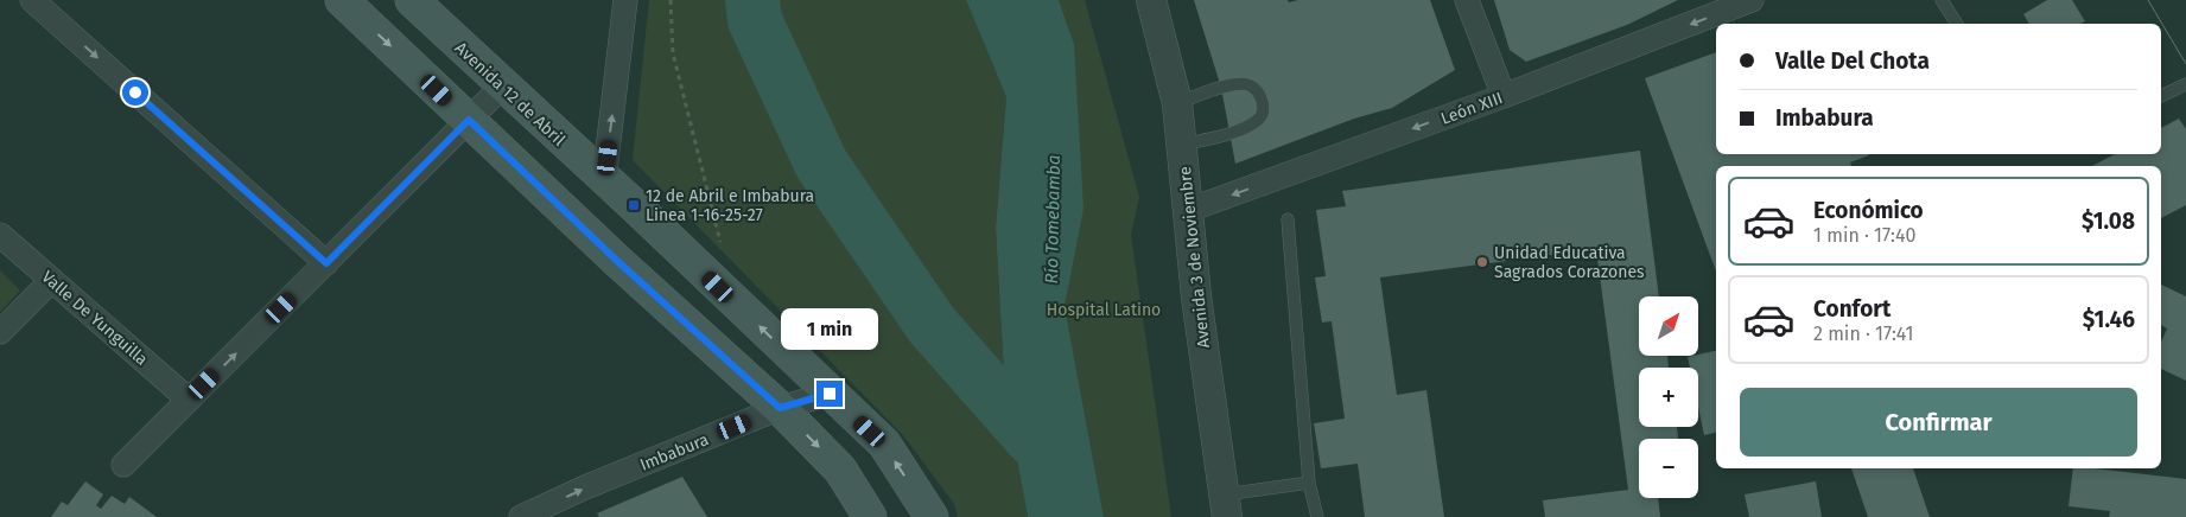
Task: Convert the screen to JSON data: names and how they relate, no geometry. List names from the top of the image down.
{
  "streets": {
    "main road": ["Avenida 12 de Abril"],
    "street": [
      "León XIII",
      "Avenida 3 de Noviembre",
      "Valle De Yunguilla",
      "Imbabura"
    ]
  },
  "crossings": [
    ["Avenida 12 de Abril", "Imbabura"],
    ["León XIII", "Avenida 3 de Noviembre"]
  ],
  "one_way": ["León XIII", "Imbabura"],
  "water": ["Río Tomebamba"],
  "parks": ["Hospital Latino"],
  "places": {
    "transit": ["12 de Abril e Imbabura Linea 1-16-25-27"],
    "other": ["Unidad Educativa Sagrados Corazones"]
  },
  "north": "top right",
  "page": {
    "banner": ["Valle Del Chota", "Imbabura"],
    "list": [
      {
        "name": "Económico",
        "note": "1 min · 17:40",
        "value": "$1.08"
      },
      {
        "name": "Confort",
        "note": "2 min · 17:41",
        "value": "$1.46"
      }
    ],
    "map_buttons": ["+", "−"],
    "bubble": "1 min",
    "buttons": "Confirmar"
  }
}
